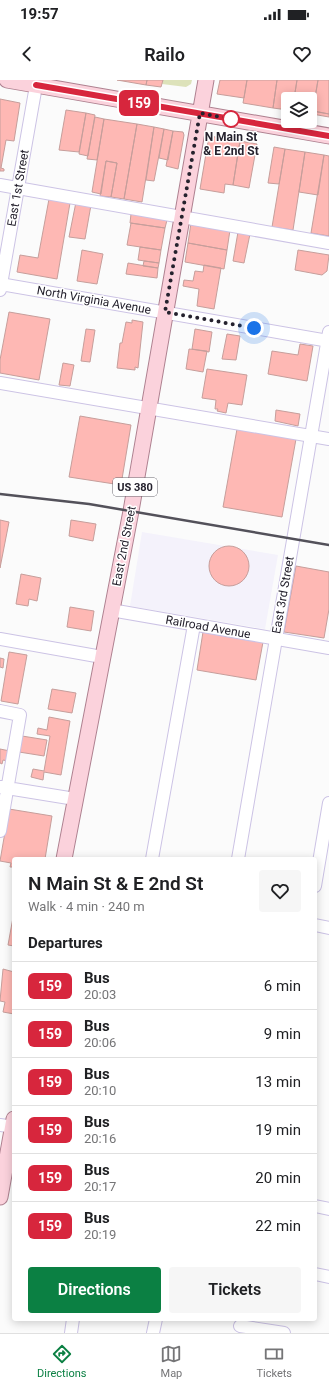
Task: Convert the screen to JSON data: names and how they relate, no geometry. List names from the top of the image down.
{
  "streets": {
    "main road": ["US 380", "East 2nd Street"],
    "street": [
      "East 1st Street",
      "North Virginia Avenue",
      "East 3rd Street",
      "Railroad Avenue"
    ]
  },
  "crossings": [
    ["East 1st Street", "North Virginia Avenue"],
    ["North Virginia Avenue", "East 2nd Street"],
    ["North Virginia Avenue", "East 3rd Street"],
    ["East 2nd Street", "Railroad Avenue"],
    ["East 3rd Street", "Railroad Avenue"]
  ],
  "places": ["N Main St & E 2nd St"],
  "lines": ["bus line 159"],
  "page": {
    "status": "19:57",
    "header": "Railo",
    "on_map": "159",
    "heading": [
      ["N Main St & E 2nd St", "Walk · 4 min · 240 m"],
      "Departures"
    ],
    "list": [
      {
        "mark": "159",
        "name": "Bus",
        "note": "20:03",
        "value": "6 min"
      },
      {
        "mark": "159",
        "name": "Bus",
        "note": "20:06",
        "value": "9 min"
      },
      {
        "mark": "159",
        "name": "Bus",
        "note": "20:10",
        "value": "13 min"
      },
      {
        "mark": "159",
        "name": "Bus",
        "note": "20:16",
        "value": "19 min"
      },
      {
        "mark": "159",
        "name": "Bus",
        "note": "20:17",
        "value": "20 min"
      },
      {
        "mark": "159",
        "name": "Bus",
        "note": "20:19",
        "value": "22 min"
      }
    ],
    "buttons": ["Directions", "Tickets"],
    "tabs": ["Directions", "Map", "Tickets"]
  }
}
